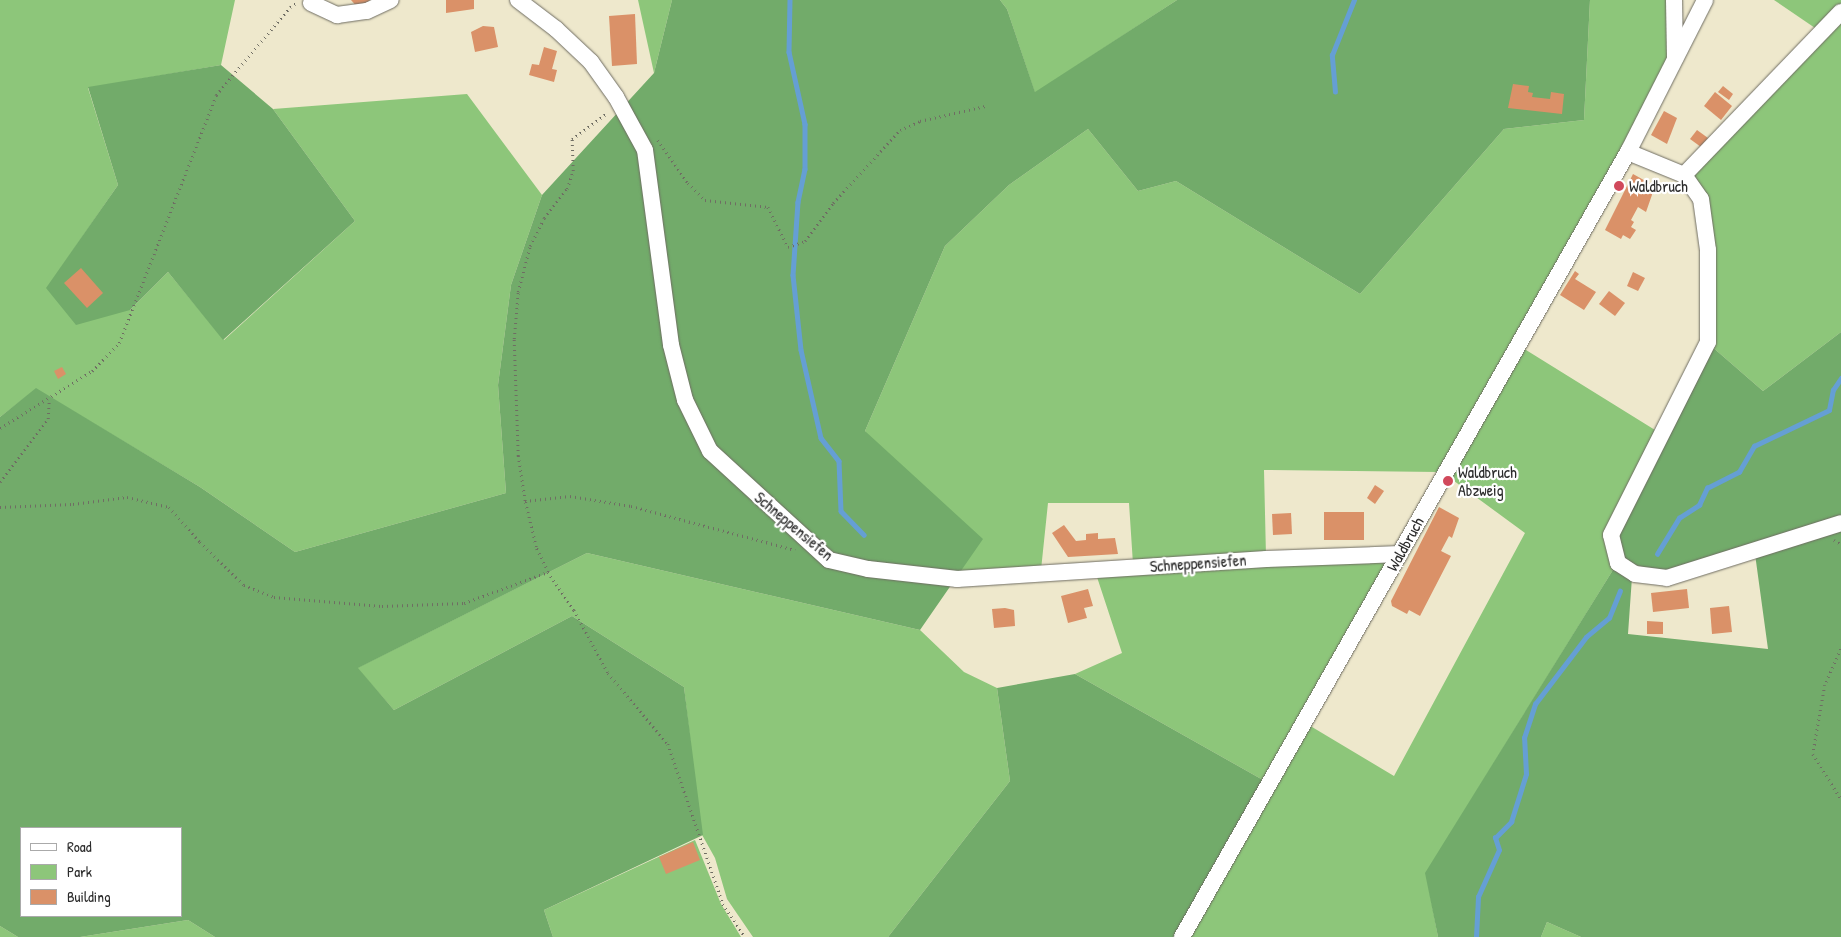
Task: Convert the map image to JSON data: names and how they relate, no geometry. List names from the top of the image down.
{
  "streets": {
    "street": ["Schneppensiefen", "Waldbruch"]
  },
  "crossings": [
    ["Schneppensiefen", "Waldbruch"]
  ],
  "places": ["Waldbruch", "Waldbruch Abzweig"],
  "legend": ["Road", "Park", "Building"]
}
